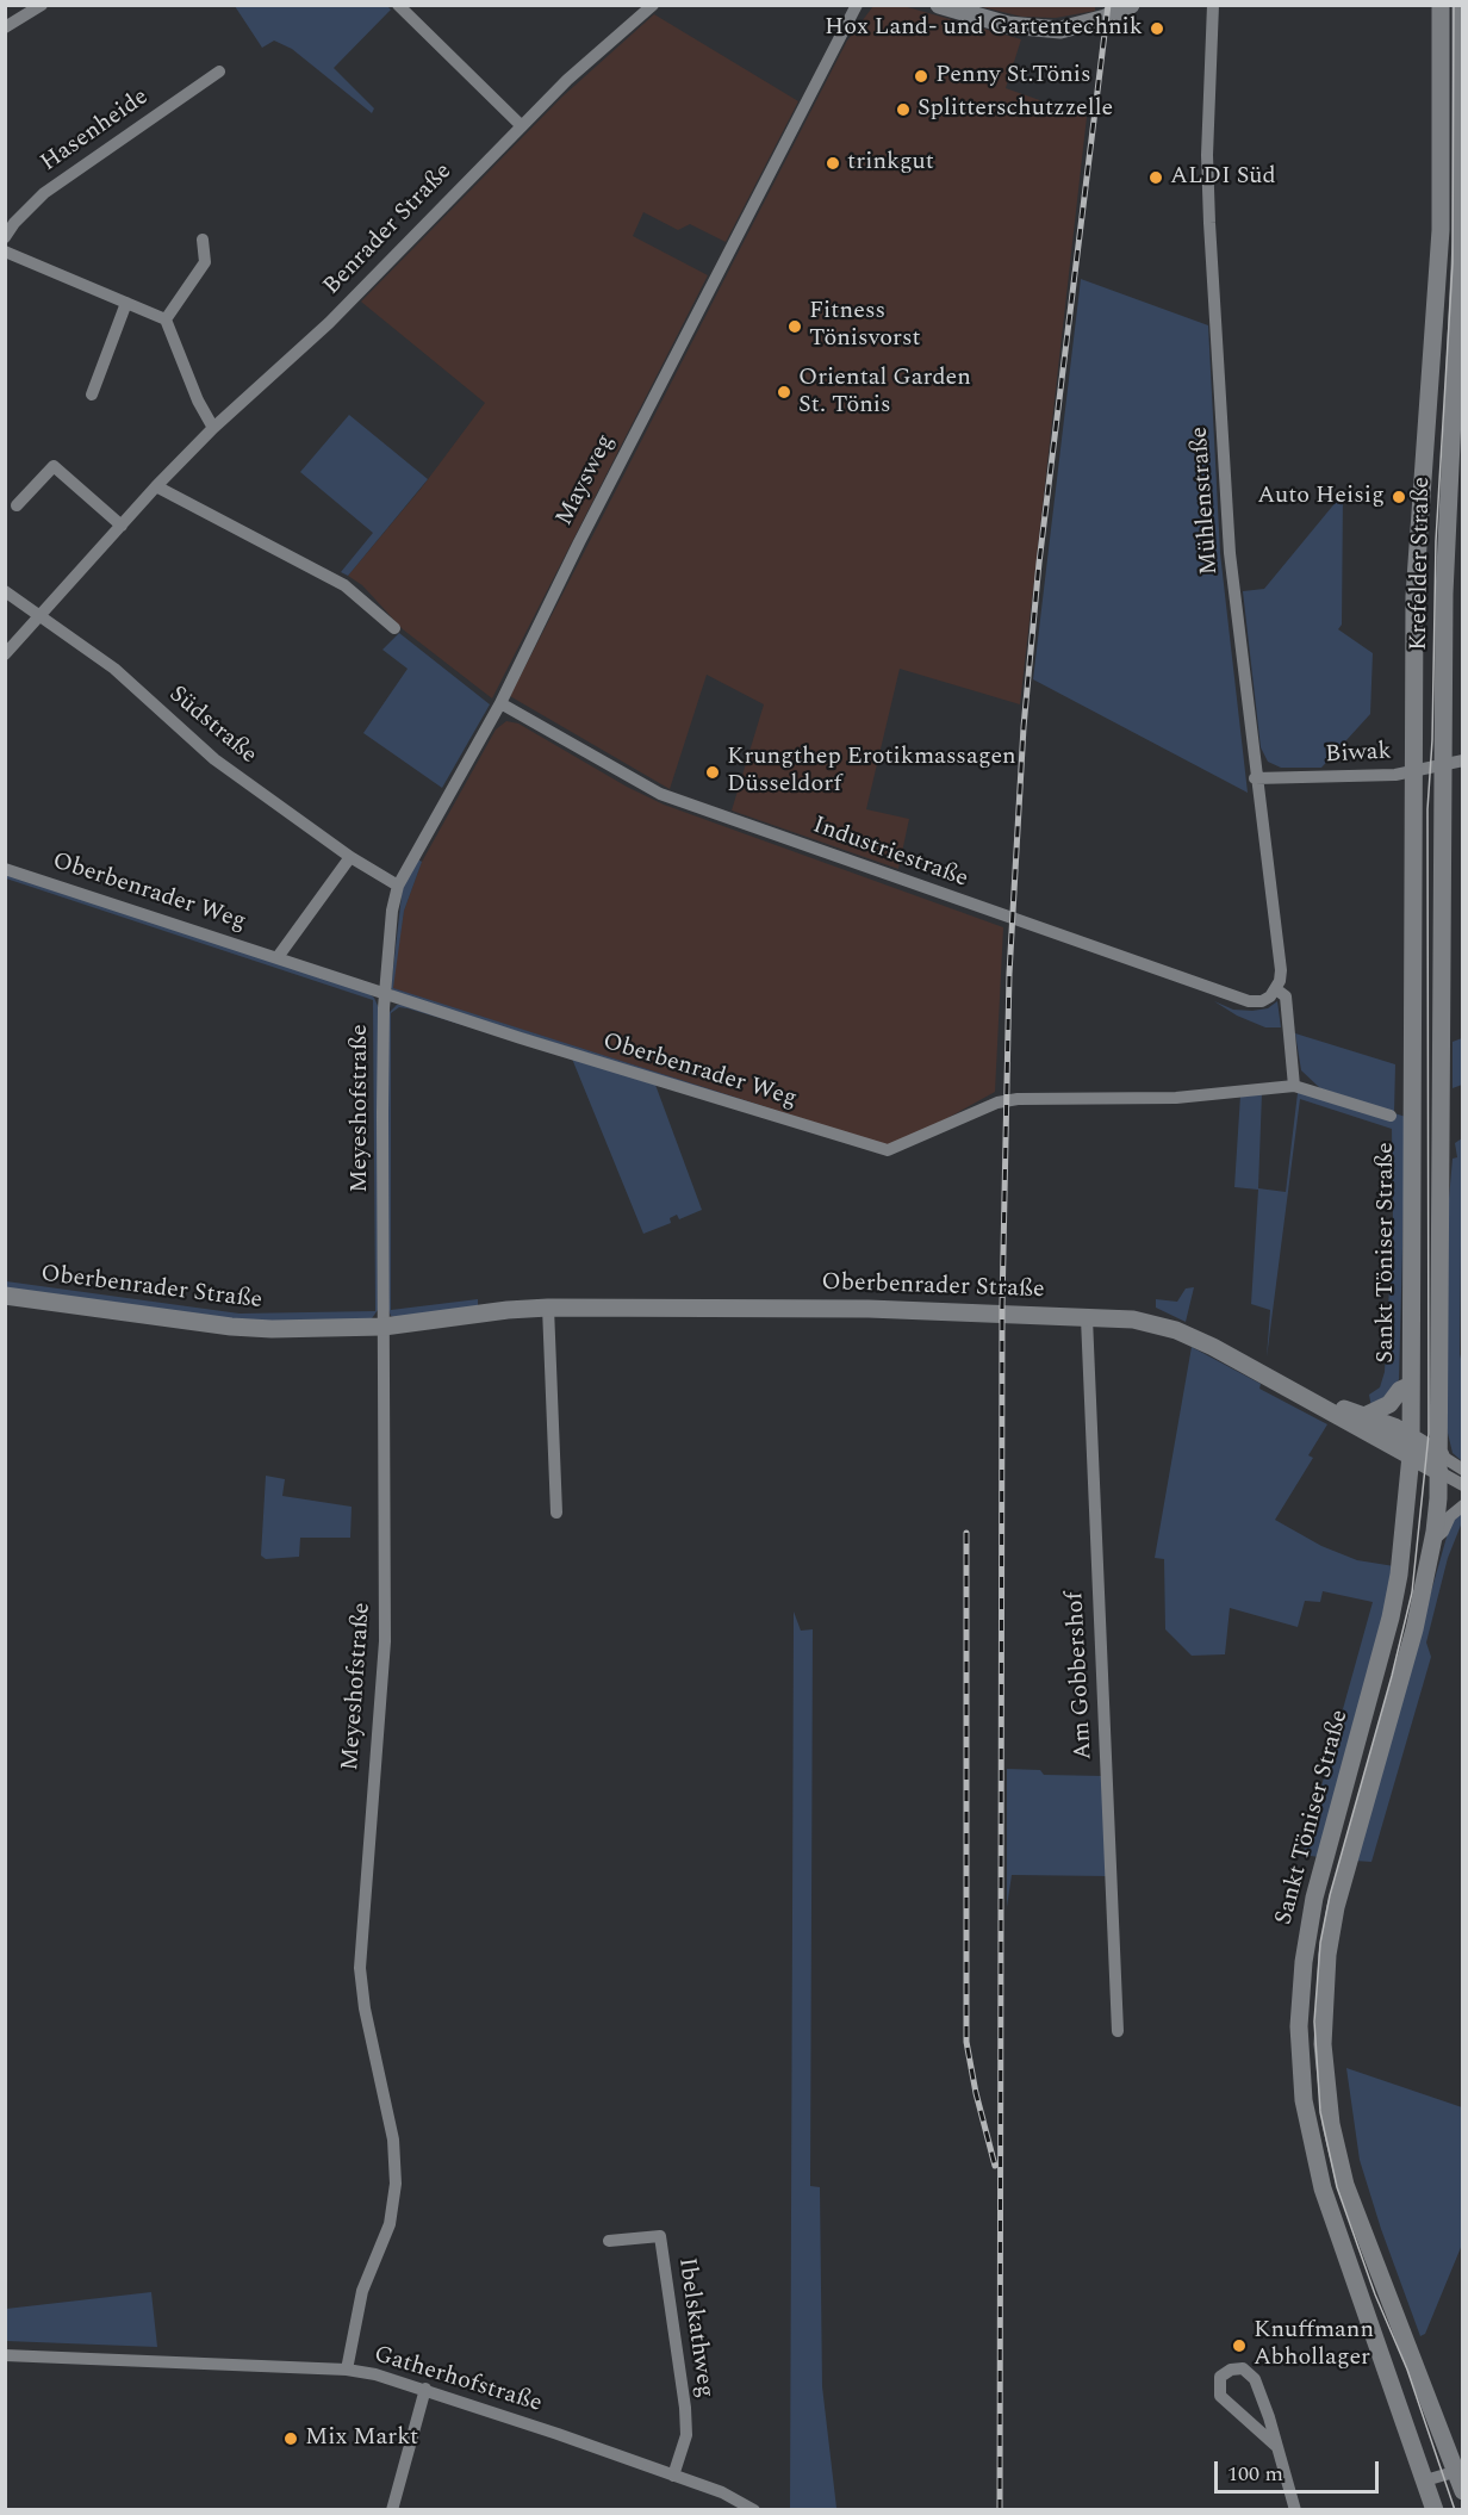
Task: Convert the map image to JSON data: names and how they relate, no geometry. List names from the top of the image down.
{
  "streets": {
    "main road": ["Krefelder Straße", "Sankt Töniser Straße", "Oberbenrader Straße"],
    "street": [
      "Hasenheide",
      "Benrader Straße",
      "Maysweg",
      "Mühlenstraße",
      "Südstraße",
      "Biwak",
      "Industriestraße",
      "Oberbenrader Weg",
      "Meyeshofstraße",
      "Am Gobbershof",
      "Ibelskathweg",
      "Gatherhofstraße"
    ]
  },
  "crossings": [
    ["Benrader Straße", "Südstraße"],
    ["Maysweg", "Südstraße"],
    ["Maysweg", "Industriestraße"],
    ["Maysweg", "Oberbenrader Weg"],
    ["Maysweg", "Meyeshofstraße"],
    ["Mühlenstraße", "Biwak"],
    ["Mühlenstraße", "Industriestraße"],
    ["Krefelder Straße", "Biwak"],
    ["Krefelder Straße", "Sankt Töniser Straße"],
    ["Oberbenrader Weg", "Meyeshofstraße"],
    ["Meyeshofstraße", "Oberbenrader Straße"],
    ["Meyeshofstraße", "Gatherhofstraße"],
    ["Sankt Töniser Straße", "Oberbenrader Straße"],
    ["Oberbenrader Straße", "Am Gobbershof"],
    ["Ibelskathweg", "Gatherhofstraße"]
  ],
  "places": [
    "Hox Land- und Gartentechnik",
    "Penny St.Tönis",
    "Splitterschutzzelle",
    "trinkgut",
    "ALDI Süd",
    "Fitness Tönisvorst",
    "Oriental Garden St. Tönis",
    "Auto Heisig",
    "Krungthep Erotikmassagen Düsseldorf",
    "Knuffmann Abhollager",
    "Mix Markt"
  ],
  "scale_bar": "100 m"
}
